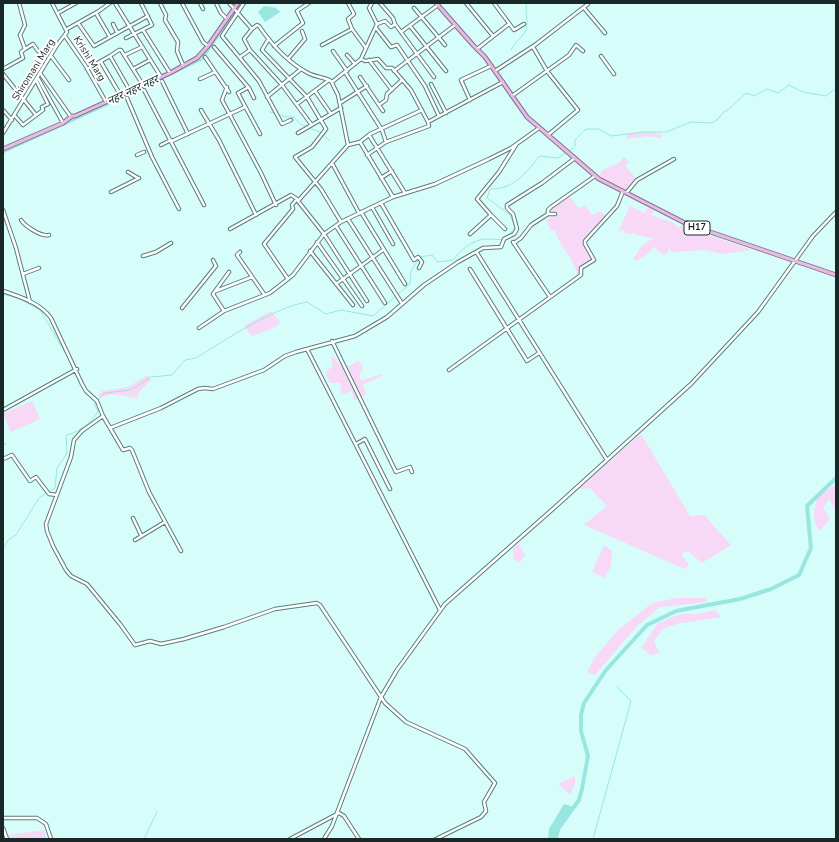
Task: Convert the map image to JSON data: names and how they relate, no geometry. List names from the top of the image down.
{
  "streets": {
    "main road": ["H17"],
    "street": ["Krishi Marg", "Shiromani Marg"]
  },
  "crossings": [
    ["Krishi Marg", "Shiromani Marg"]
  ],
  "water": ["नहर नहर नहर"]
}
